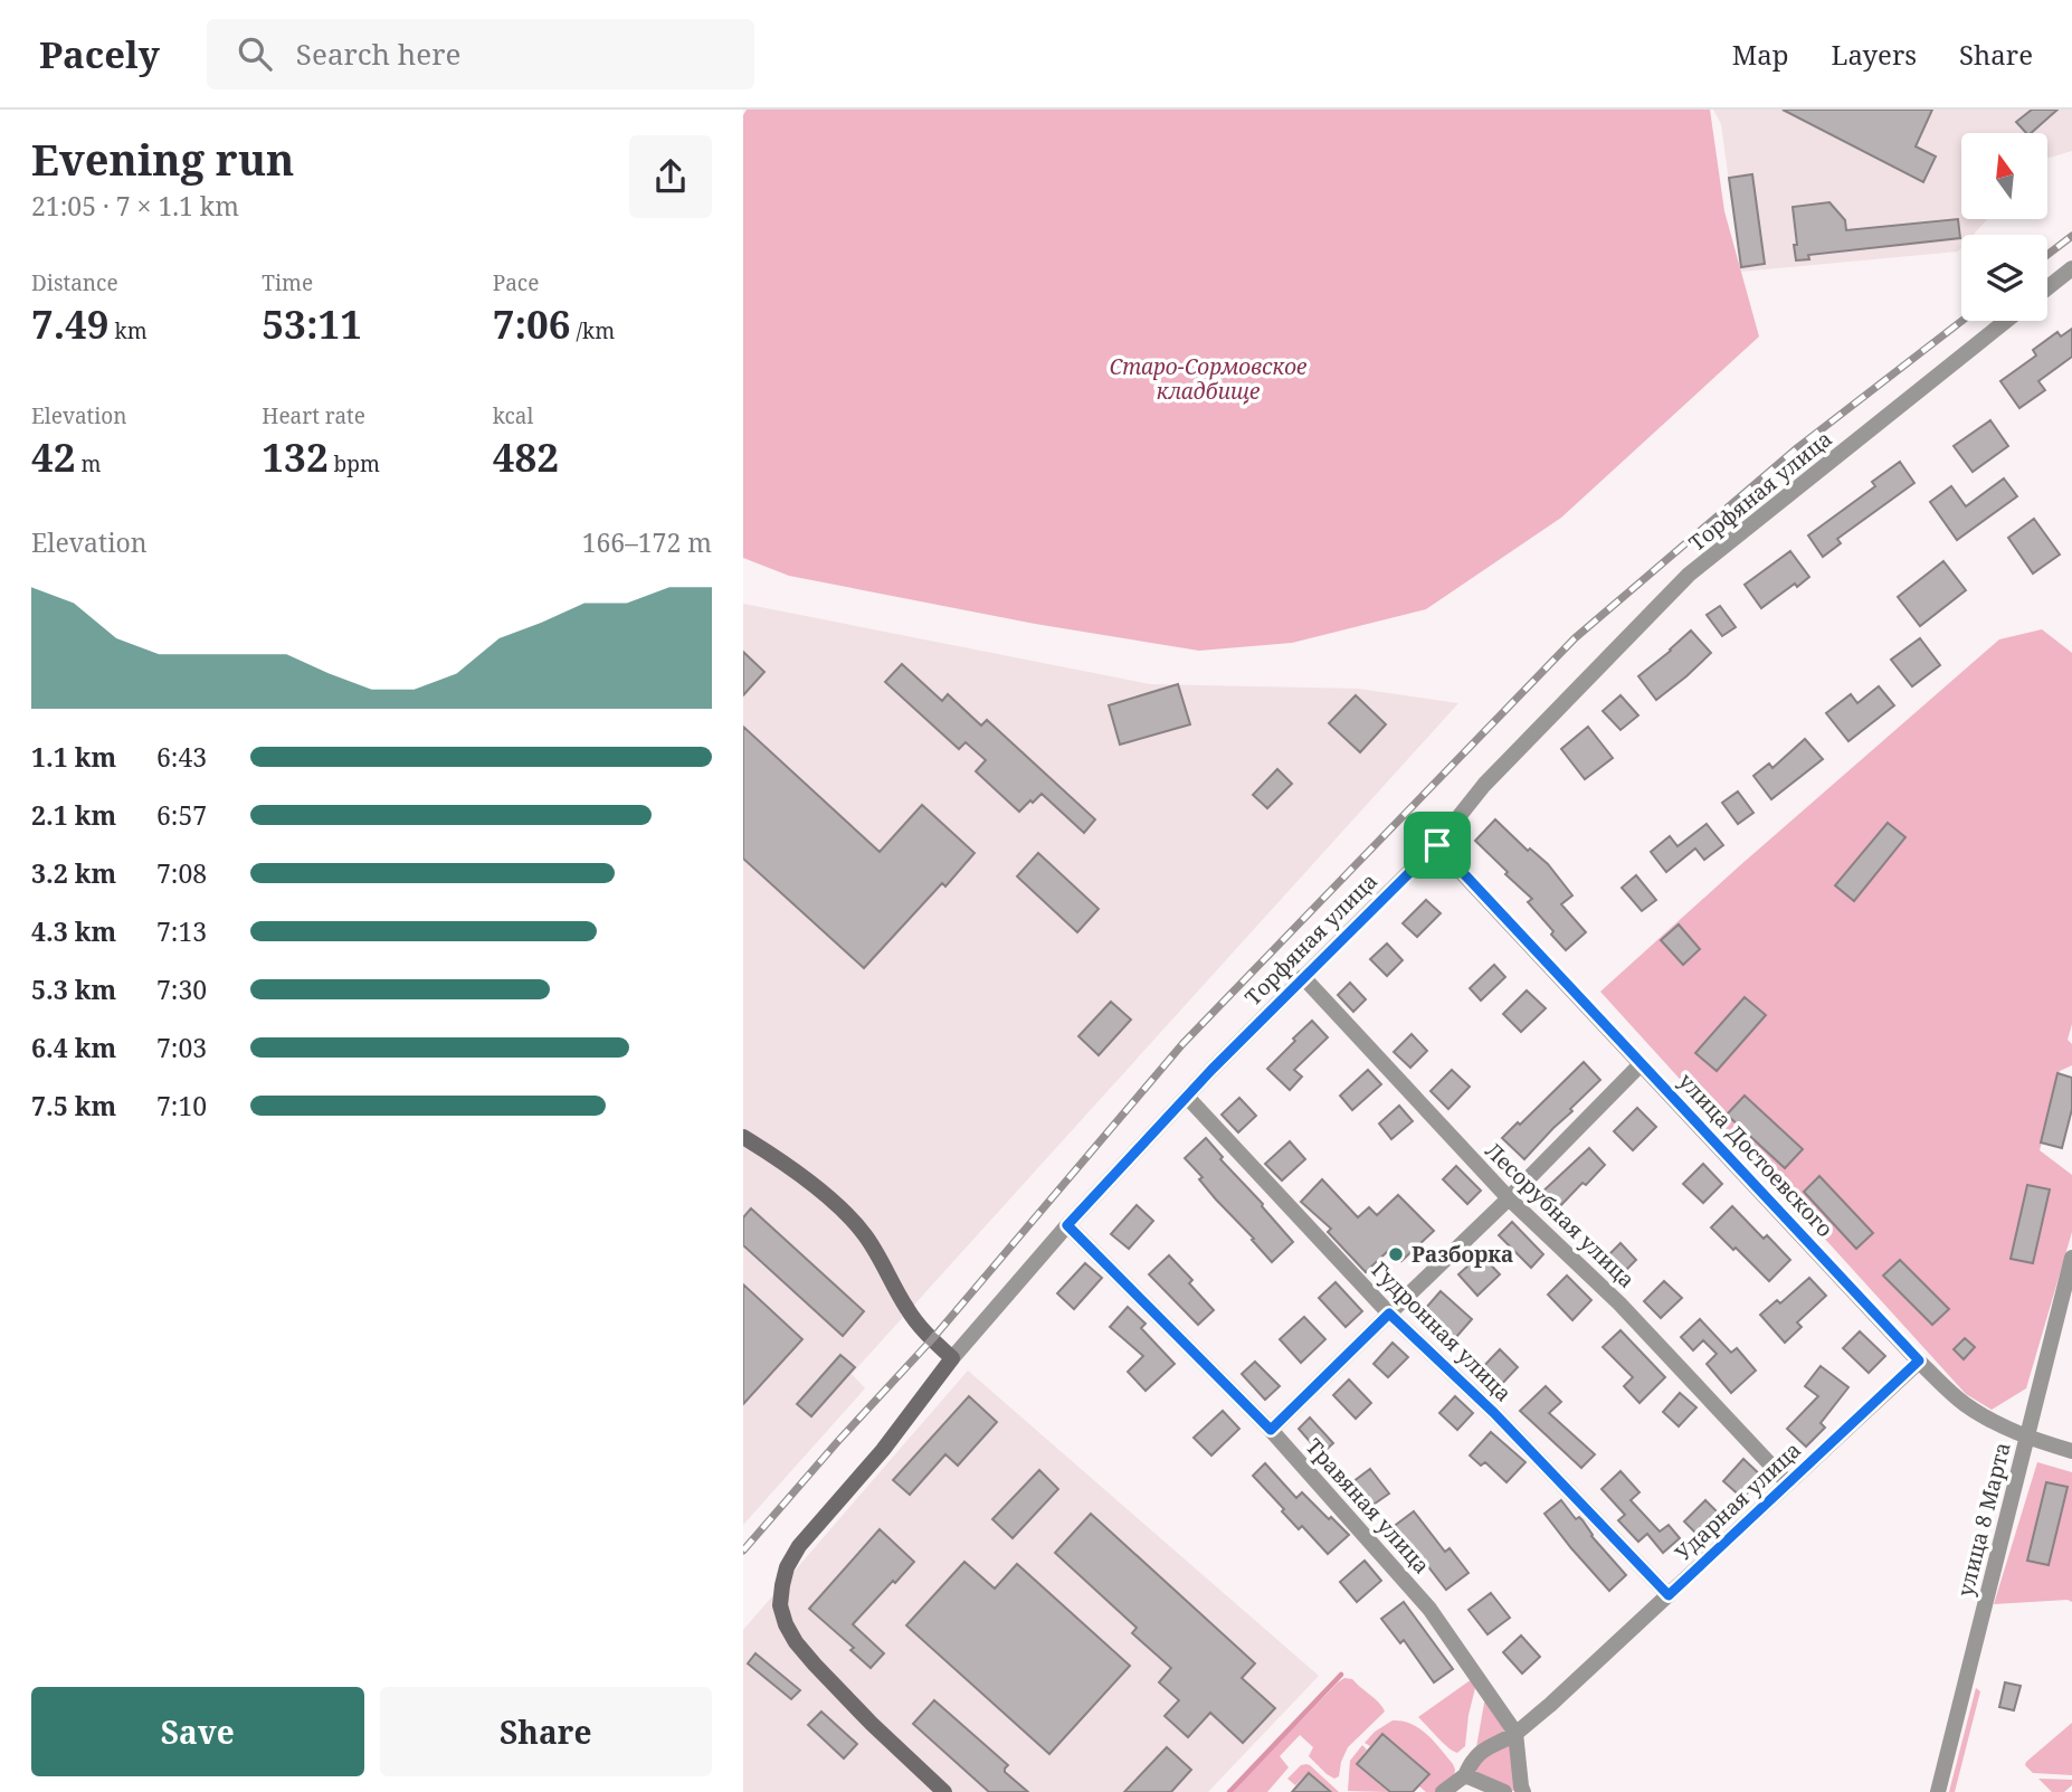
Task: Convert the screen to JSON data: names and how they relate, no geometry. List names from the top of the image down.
{
  "streets": {
    "street": [
      "Торфяная улица",
      "улица Достоевского",
      "Лесорубная улица",
      "Гудронная улица",
      "Ударная улица",
      "Травяная улица",
      "улица 8 Марта"
    ]
  },
  "crossings": [
    ["Торфяная улица", "улица Достоевского"],
    ["Торфяная улица", "Лесорубная улица"],
    ["Торфяная улица", "Гудронная улица"],
    ["Торфяная улица", "Травяная улица"],
    ["улица Достоевского", "Ударная улица"],
    ["улица Достоевского", "улица 8 Марта"],
    ["Лесорубная улица", "Ударная улица"],
    ["Гудронная улица", "Ударная улица"],
    ["Ударная улица", "Травяная улица"]
  ],
  "parks": ["Старо-Сормовское кладбище"],
  "places": ["Разборка"],
  "north": "top",
  "page": {
    "header": "Pacely",
    "search": "Search here",
    "nav": ["Map", "Layers", "Share"],
    "heading": ["Evening run", "21:05 · 7 × 1.1 km"],
    "stats": [
      ["Distance", "7.49 km"],
      ["Time", "53:11"],
      ["Pace", "7:06 /km"],
      ["Elevation", "42 m"],
      ["Heart rate", "132 bpm"],
      ["kcal", "482"]
    ],
    "chart": ["Elevation", "166–172 m"],
    "list": [
      {
        "name": "1.1 km",
        "note": "6:43"
      },
      {
        "name": "2.1 km",
        "note": "6:57"
      },
      {
        "name": "3.2 km",
        "note": "7:08"
      },
      {
        "name": "4.3 km",
        "note": "7:13"
      },
      {
        "name": "5.3 km",
        "note": "7:30"
      },
      {
        "name": "6.4 km",
        "note": "7:03"
      },
      {
        "name": "7.5 km",
        "note": "7:10"
      }
    ],
    "buttons": ["Save", "Share"]
  }
}
